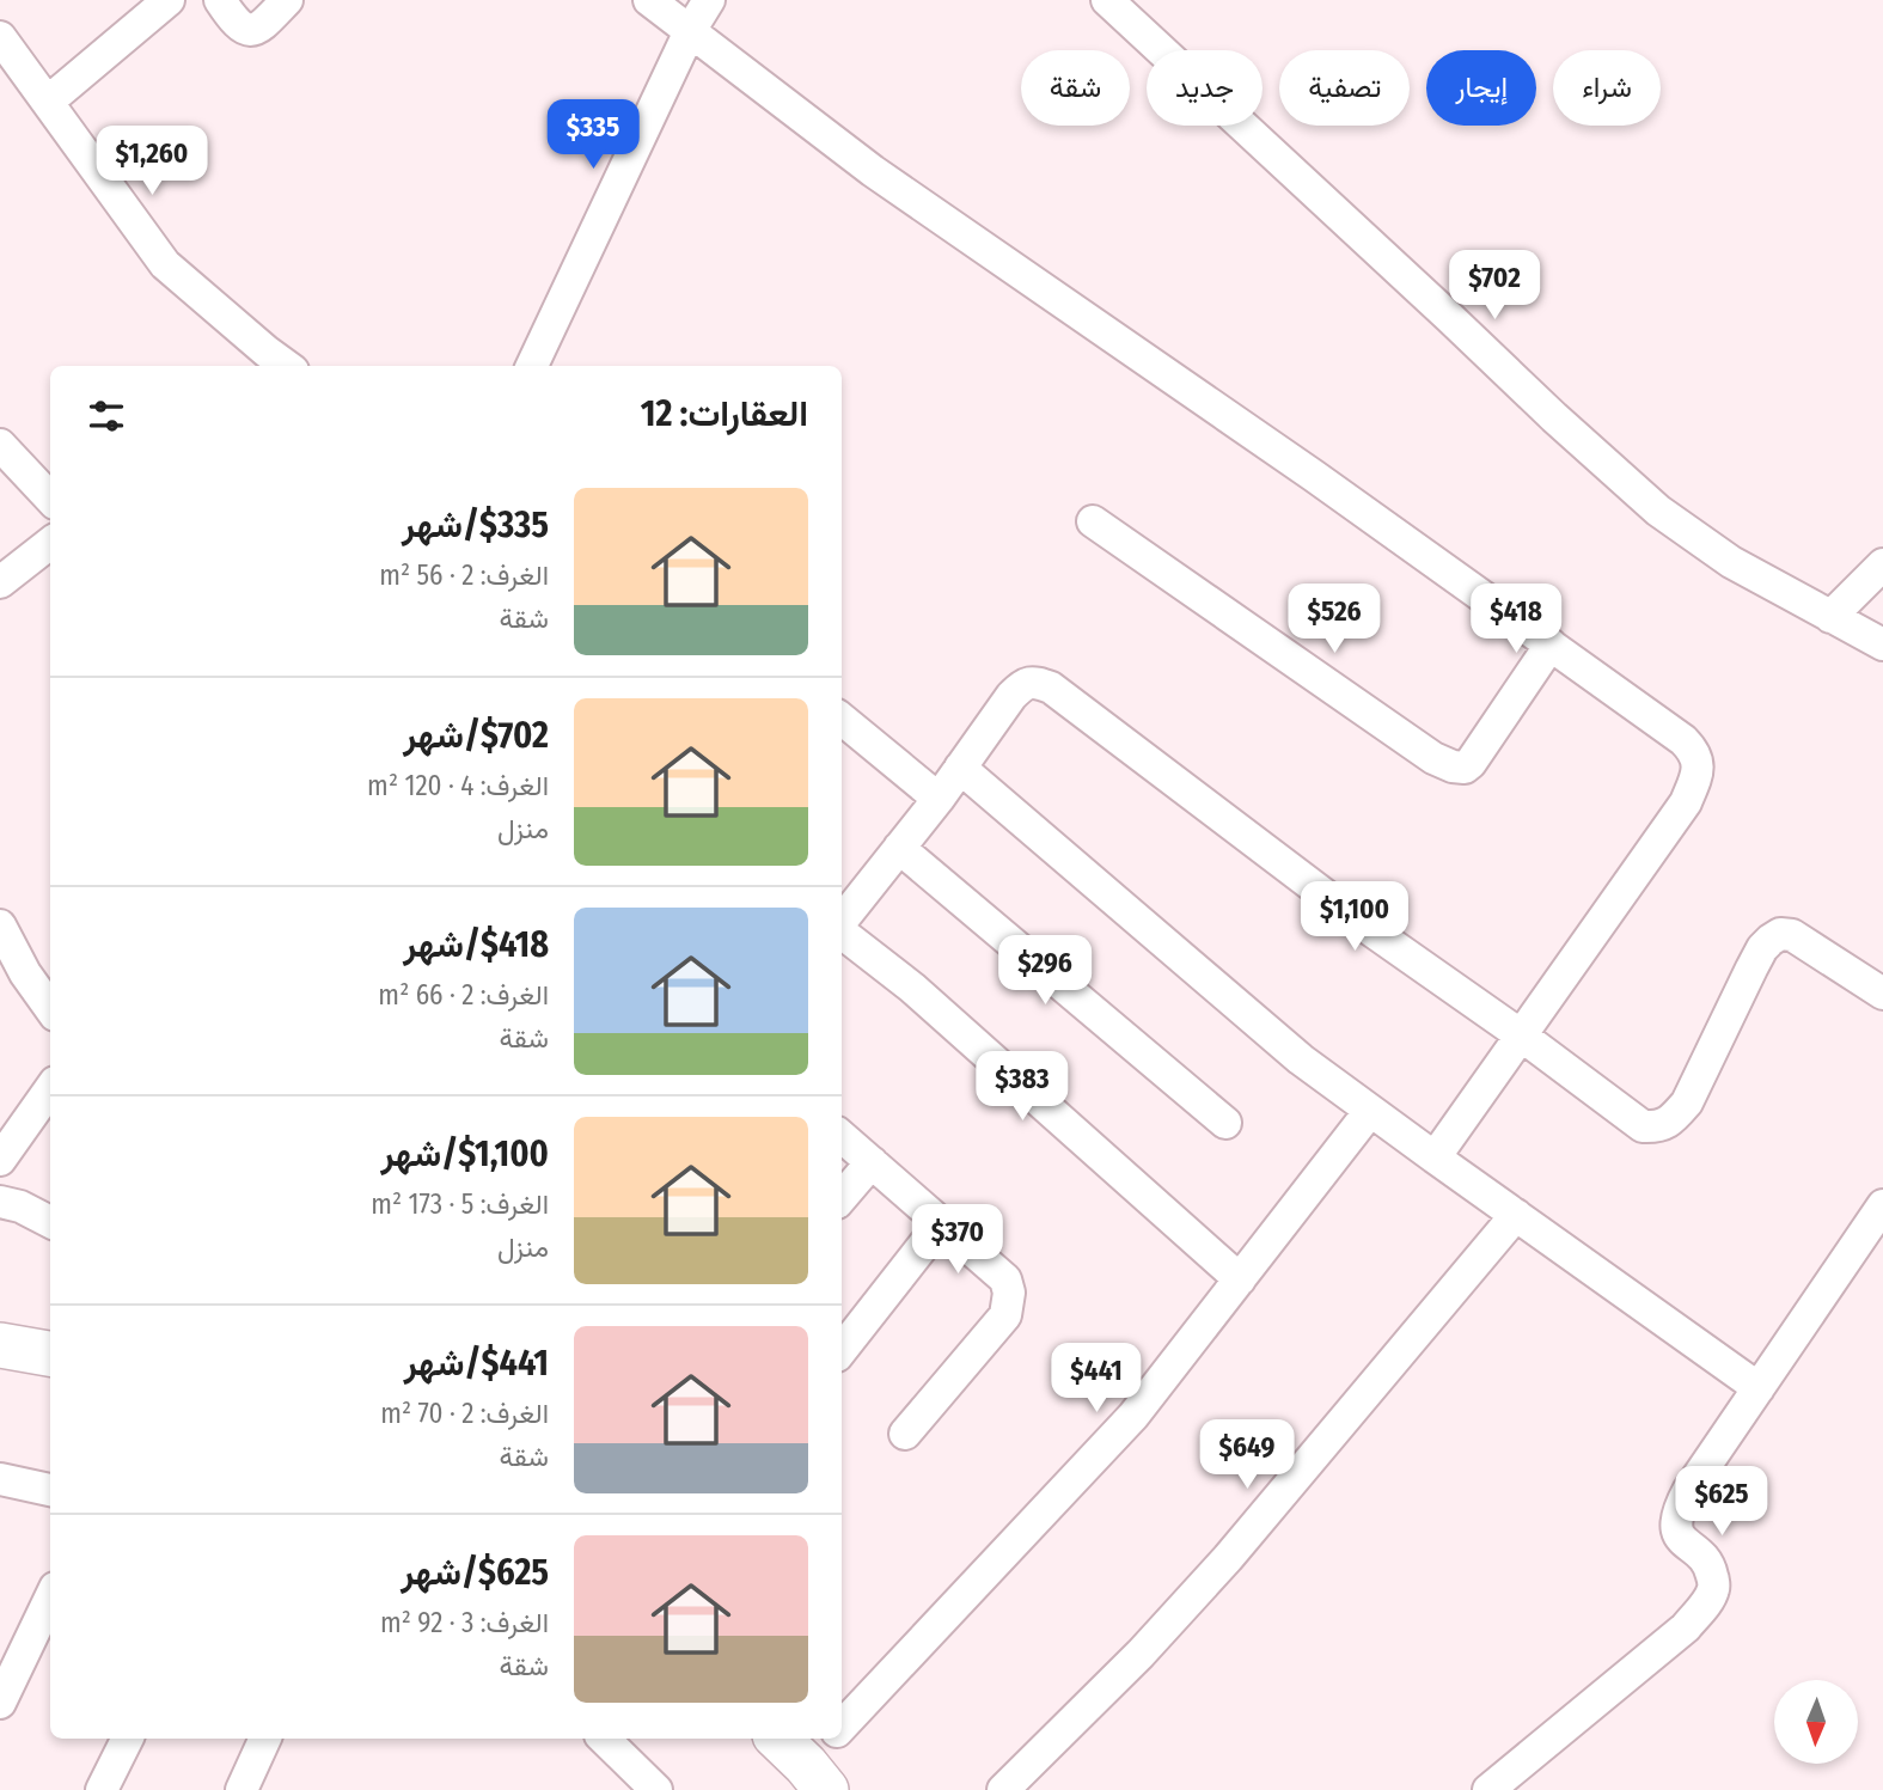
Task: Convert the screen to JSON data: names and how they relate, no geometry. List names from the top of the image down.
{
  "north": "bottom",
  "page": {
    "chip": [
      "شراء",
      "إيجار",
      "تصفية",
      "جديد",
      "شقة"
    ],
    "price": [
      "$335",
      "$1,260",
      "$702",
      "$526",
      "$418",
      "$1,100",
      "$296",
      "$383",
      "$370",
      "$441",
      "$649",
      "$625"
    ],
    "heading": "العقارات: 12",
    "list": [
      {
        "name": "$335/شهر",
        "note": "الغرف: 2 · 56 m² · شقة"
      },
      {
        "name": "$702/شهر",
        "note": "الغرف: 4 · 120 m² · منزل"
      },
      {
        "name": "$418/شهر",
        "note": "الغرف: 2 · 66 m² · شقة"
      },
      {
        "name": "$1,100/شهر",
        "note": "الغرف: 5 · 173 m² · منزل"
      },
      {
        "name": "$441/شهر",
        "note": "الغرف: 2 · 70 m² · شقة"
      },
      {
        "name": "$625/شهر",
        "note": "الغرف: 3 · 92 m² · شقة"
      }
    ]
  }
}
